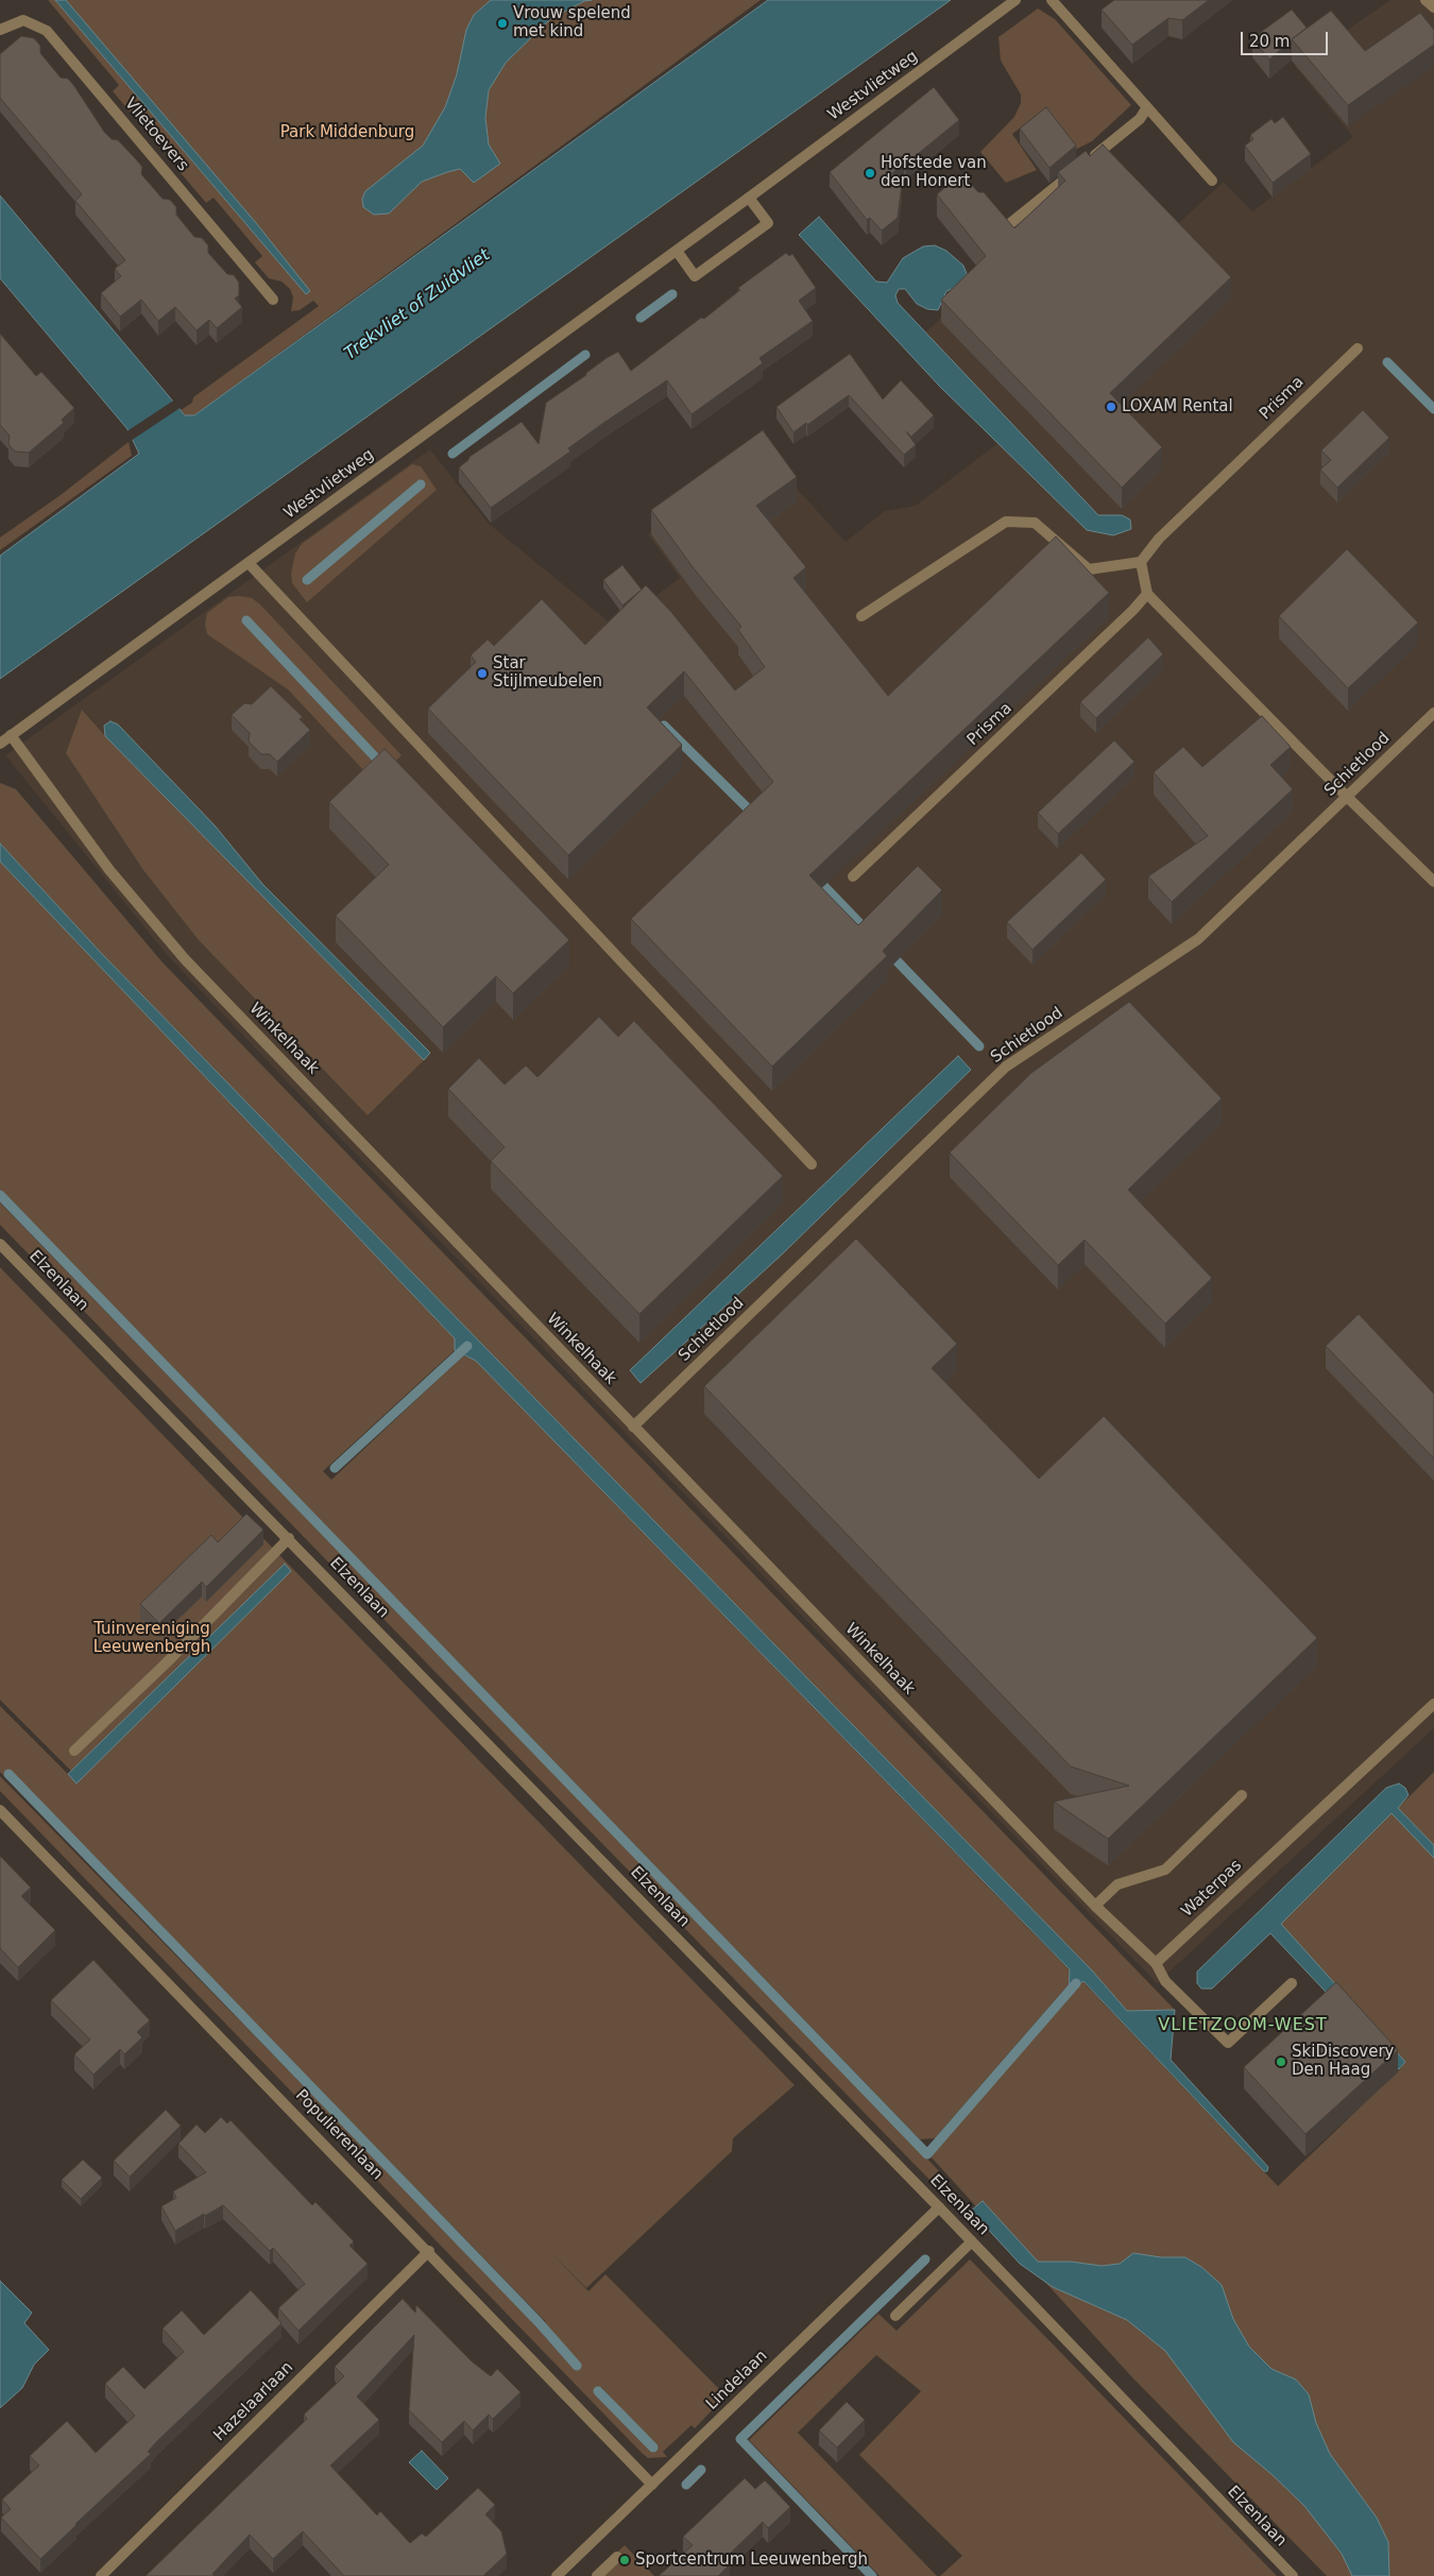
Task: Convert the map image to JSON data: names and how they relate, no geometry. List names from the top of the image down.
{
  "streets": {
    "street": [
      "Westvlietweg",
      "Vlietoevers",
      "Prisma",
      "Schietlood",
      "Winkelhaak",
      "Elzenlaan",
      "Waterpas",
      "Populierenlaan",
      "Lindelaan",
      "Hazelaarlaan"
    ]
  },
  "crossings": [
    ["Westvlietweg", "Winkelhaak"],
    ["Schietlood", "Winkelhaak"],
    ["Winkelhaak", "Waterpas"],
    ["Elzenlaan", "Lindelaan"],
    ["Populierenlaan", "Lindelaan"],
    ["Populierenlaan", "Hazelaarlaan"]
  ],
  "districts": ["VLIETZOOM-WEST"],
  "water": ["Trekvliet of Zuidvliet"],
  "parks": ["Park Middenburg", "Tuinvereniging Leeuwenbergh"],
  "places": [
    "Vrouw spelend met kind",
    "Hofstede van den Honert",
    "LOXAM Rental",
    "Star Stijlmeubelen",
    "SkiDiscovery Den Haag",
    "Sportcentrum Leeuwenbergh"
  ],
  "scale_bar": "20 m"
}
